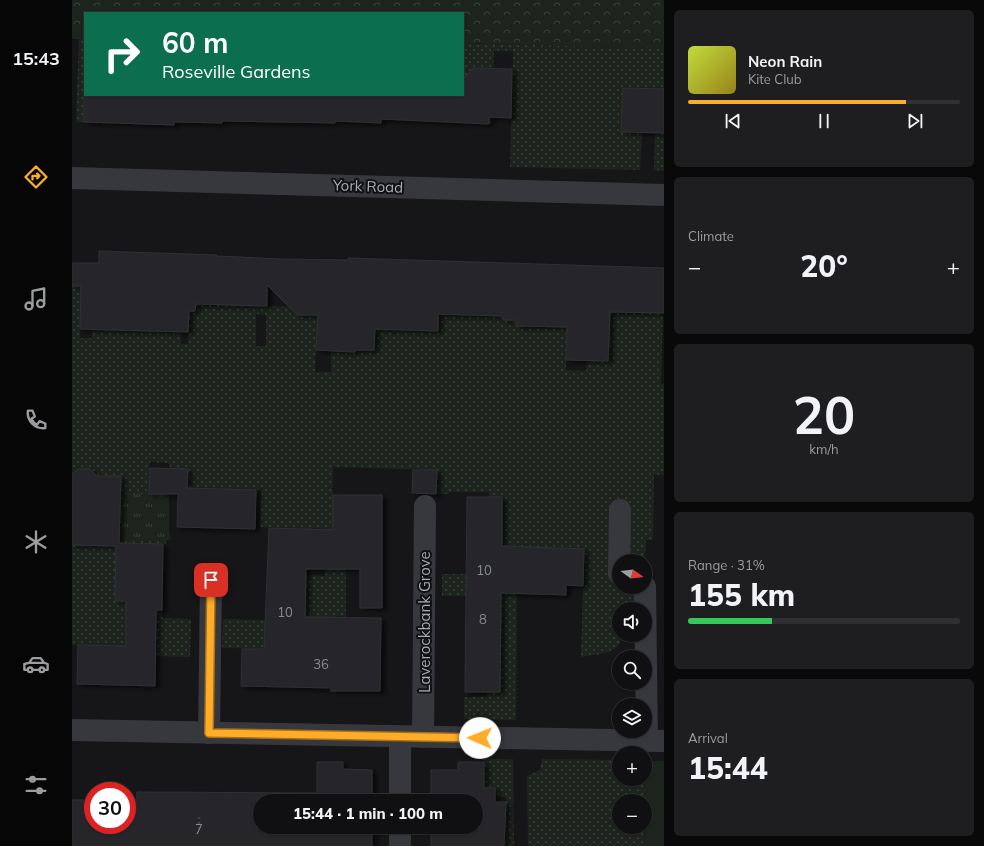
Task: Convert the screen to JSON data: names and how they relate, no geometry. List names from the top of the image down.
{
  "streets": {
    "street": ["York Road", "Laverockbank Grove"]
  },
  "house_numbers": [
    "10",
    "10",
    "8",
    "36",
    "7"
  ],
  "north": "right",
  "page": {
    "tabs": "15:43",
    "turn": ["60 m", "Roseville Gardens"],
    "song": ["Neon Rain", "Kite Club"],
    "tile": [
      "Climate",
      ["20", "km/h"],
      ["Range · 31%", "155 km"],
      ["Arrival", "15:44"]
    ],
    "heat": ["−", "20°", "+"],
    "map_buttons": ["+", "−"],
    "limit": "30",
    "trip": "15:44 · 1 min · 100 m"
  }
}
